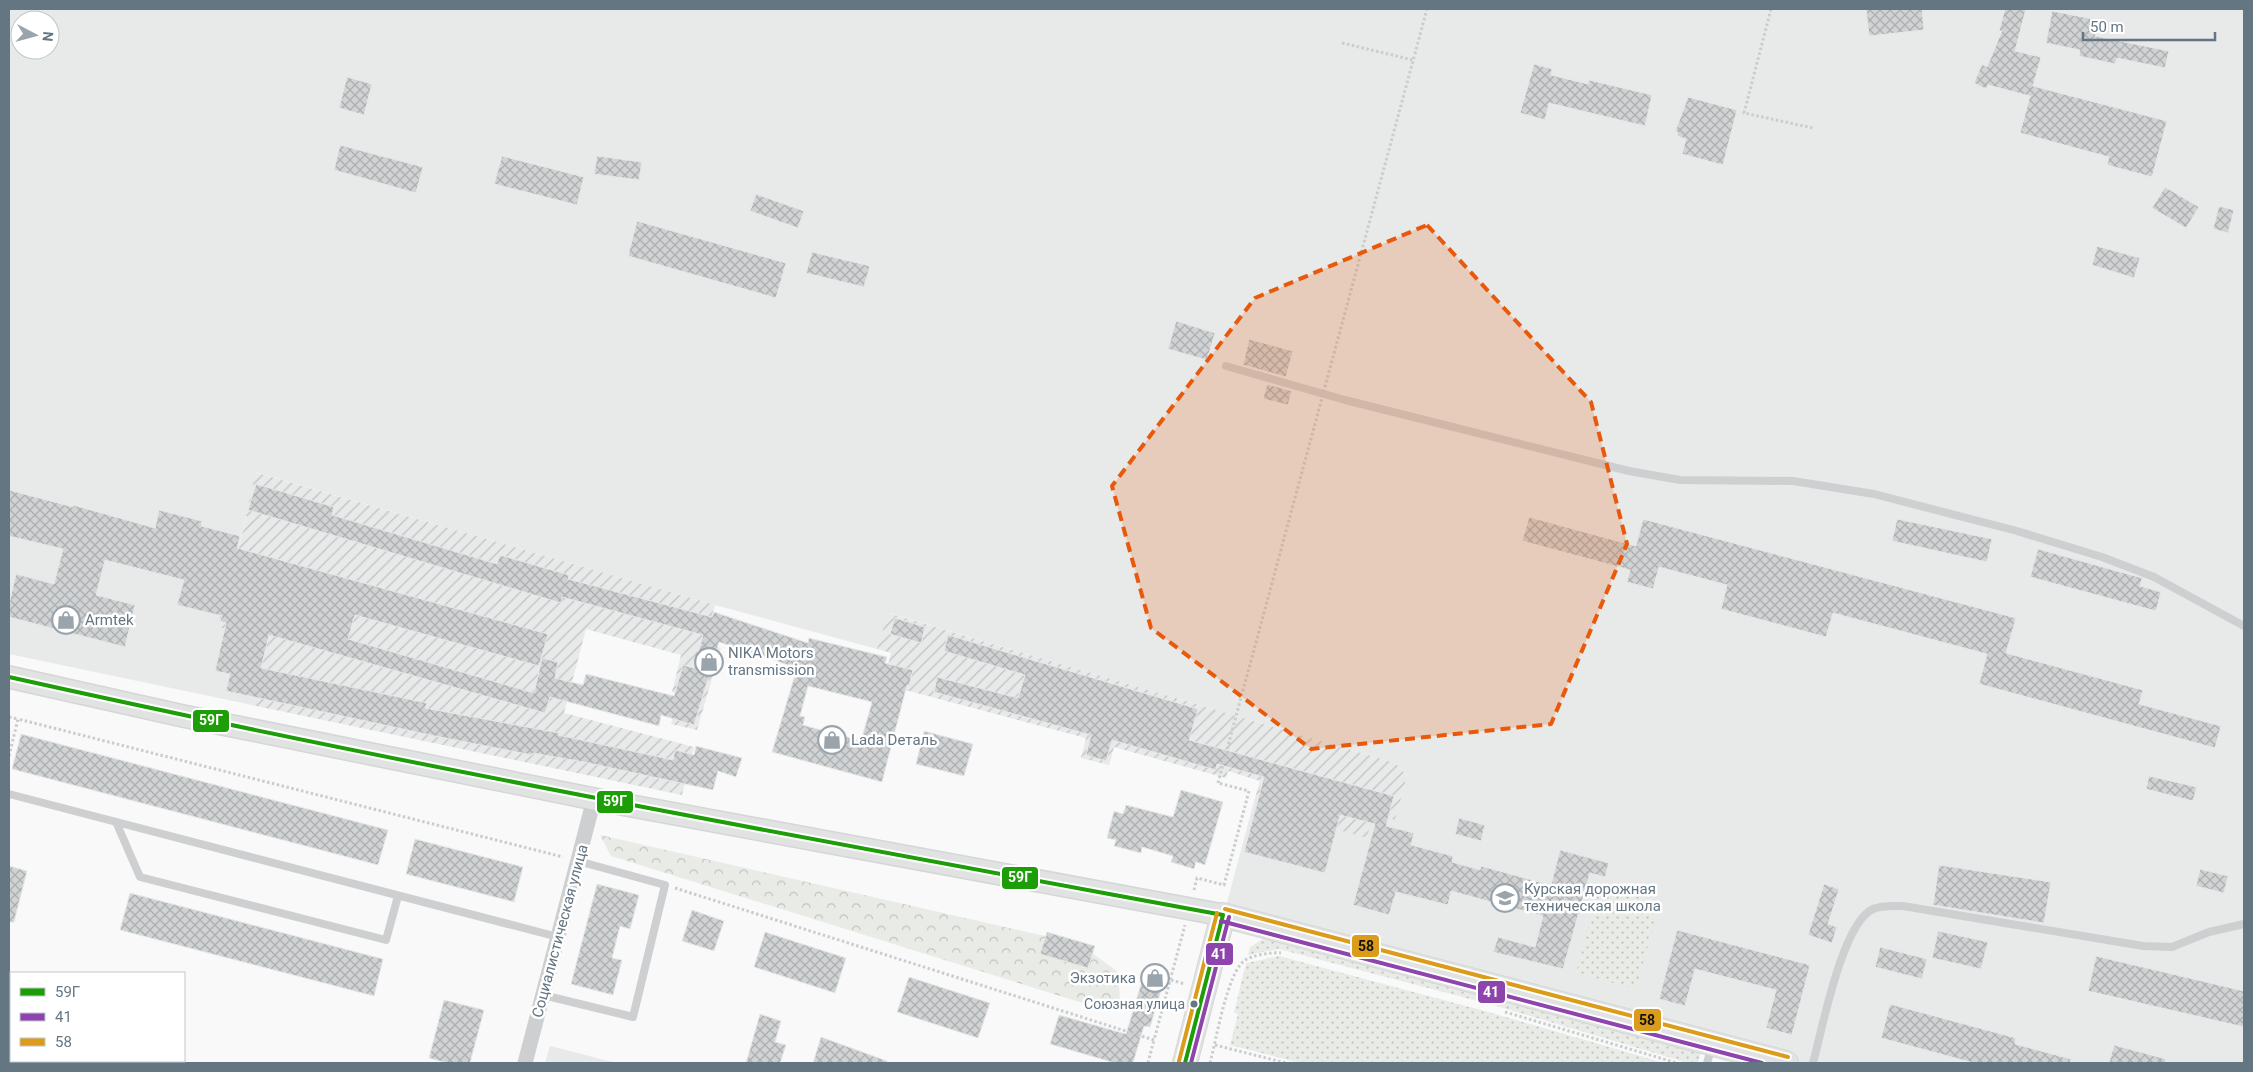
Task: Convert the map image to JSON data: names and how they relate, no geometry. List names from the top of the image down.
{
  "streets": {
    "street": ["Социалистическая улица"]
  },
  "places": {
    "shop": [
      "Armtek",
      "NIKA Motors transmission",
      "Lada Dеталь",
      "Экзотика"
    ],
    "school or university": ["Курская дорожная техническая школа"],
    "other": ["Союзная улица"]
  },
  "lines": ["transit line 59Г", "transit line 58", "transit line 41"],
  "legend": ["59Г", "41", "58"],
  "scale_bar": "50 m",
  "north": "right"
}
